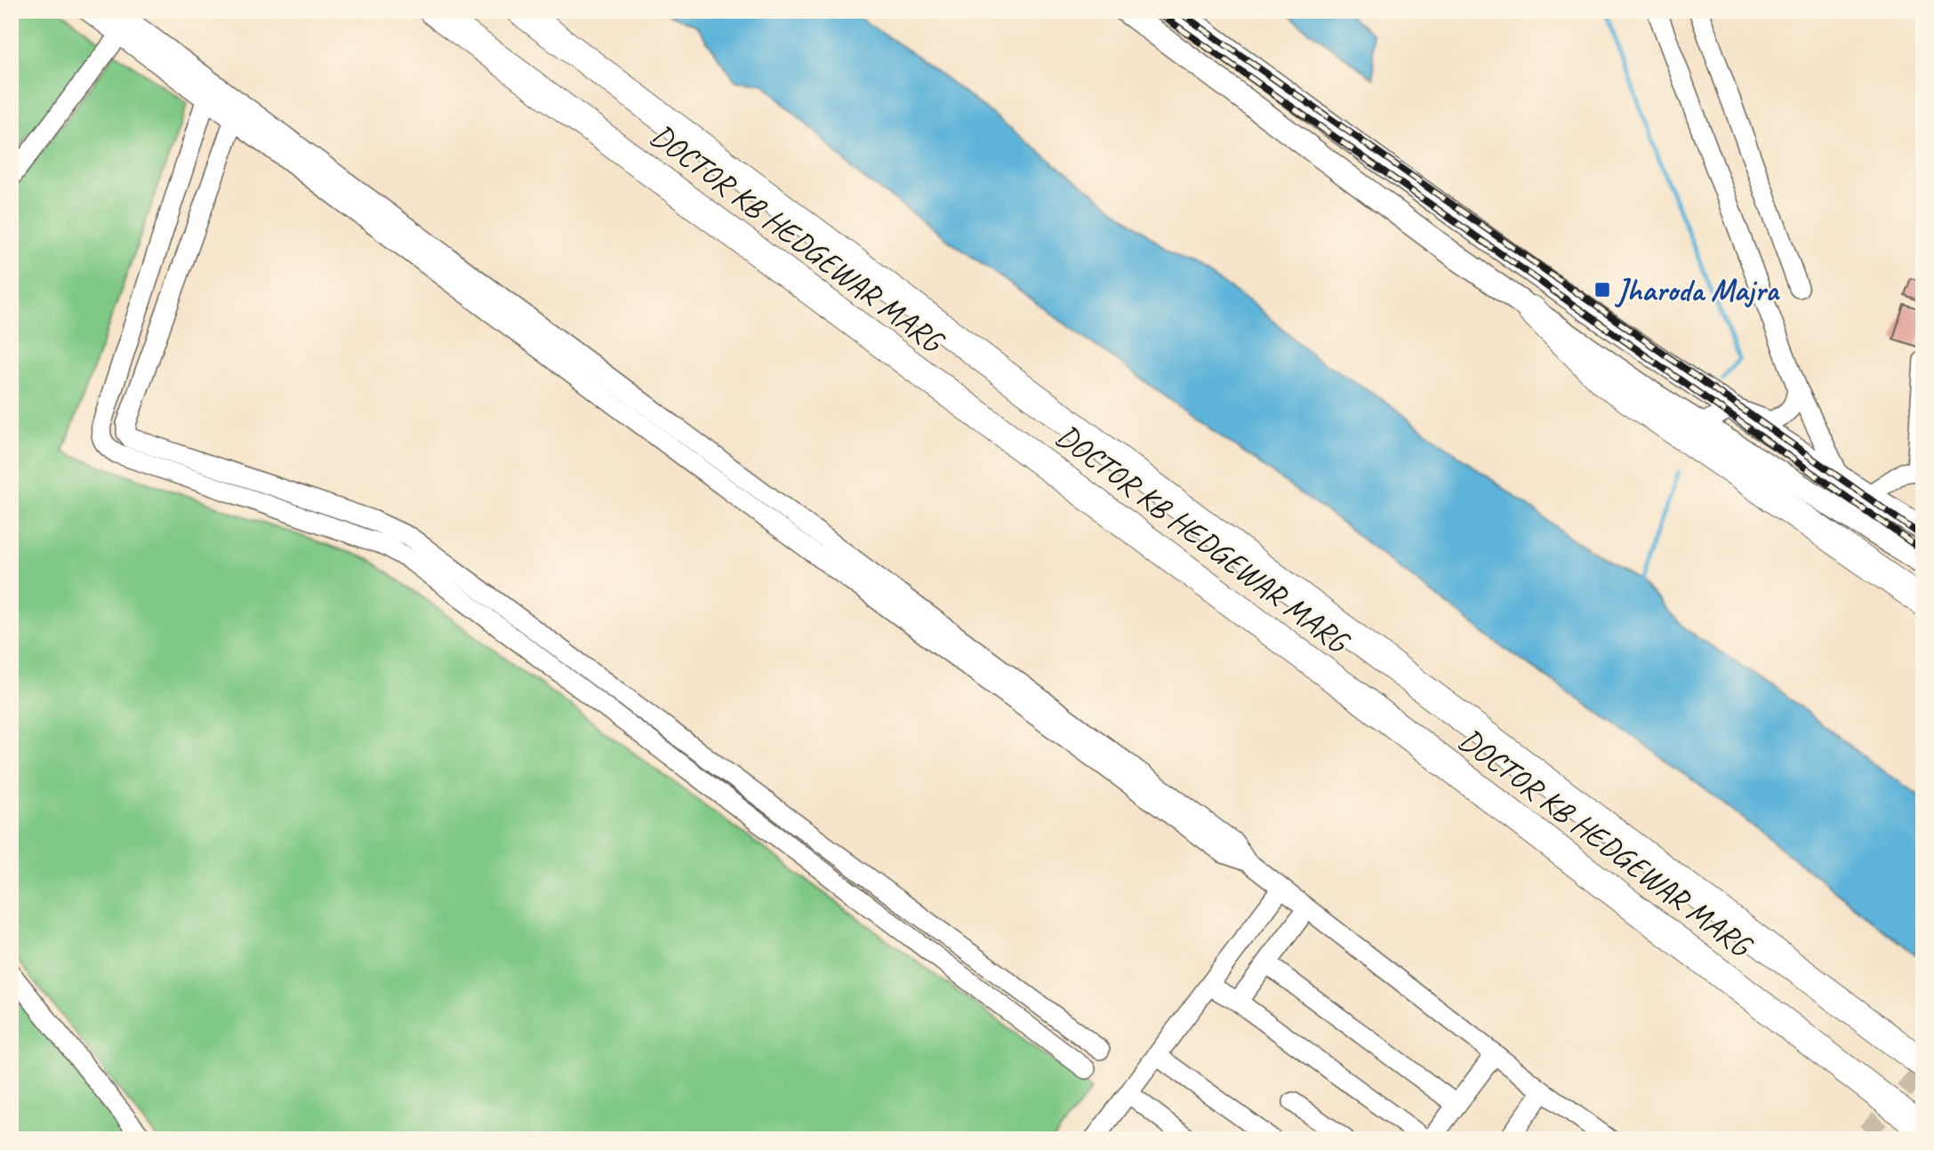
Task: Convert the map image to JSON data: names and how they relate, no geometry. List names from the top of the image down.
{
  "streets": {
    "highway": ["DOCTOR KB HEDGEWAR MARG"]
  },
  "places": {
    "transit": ["Jharoda Majra"]
  }
}
